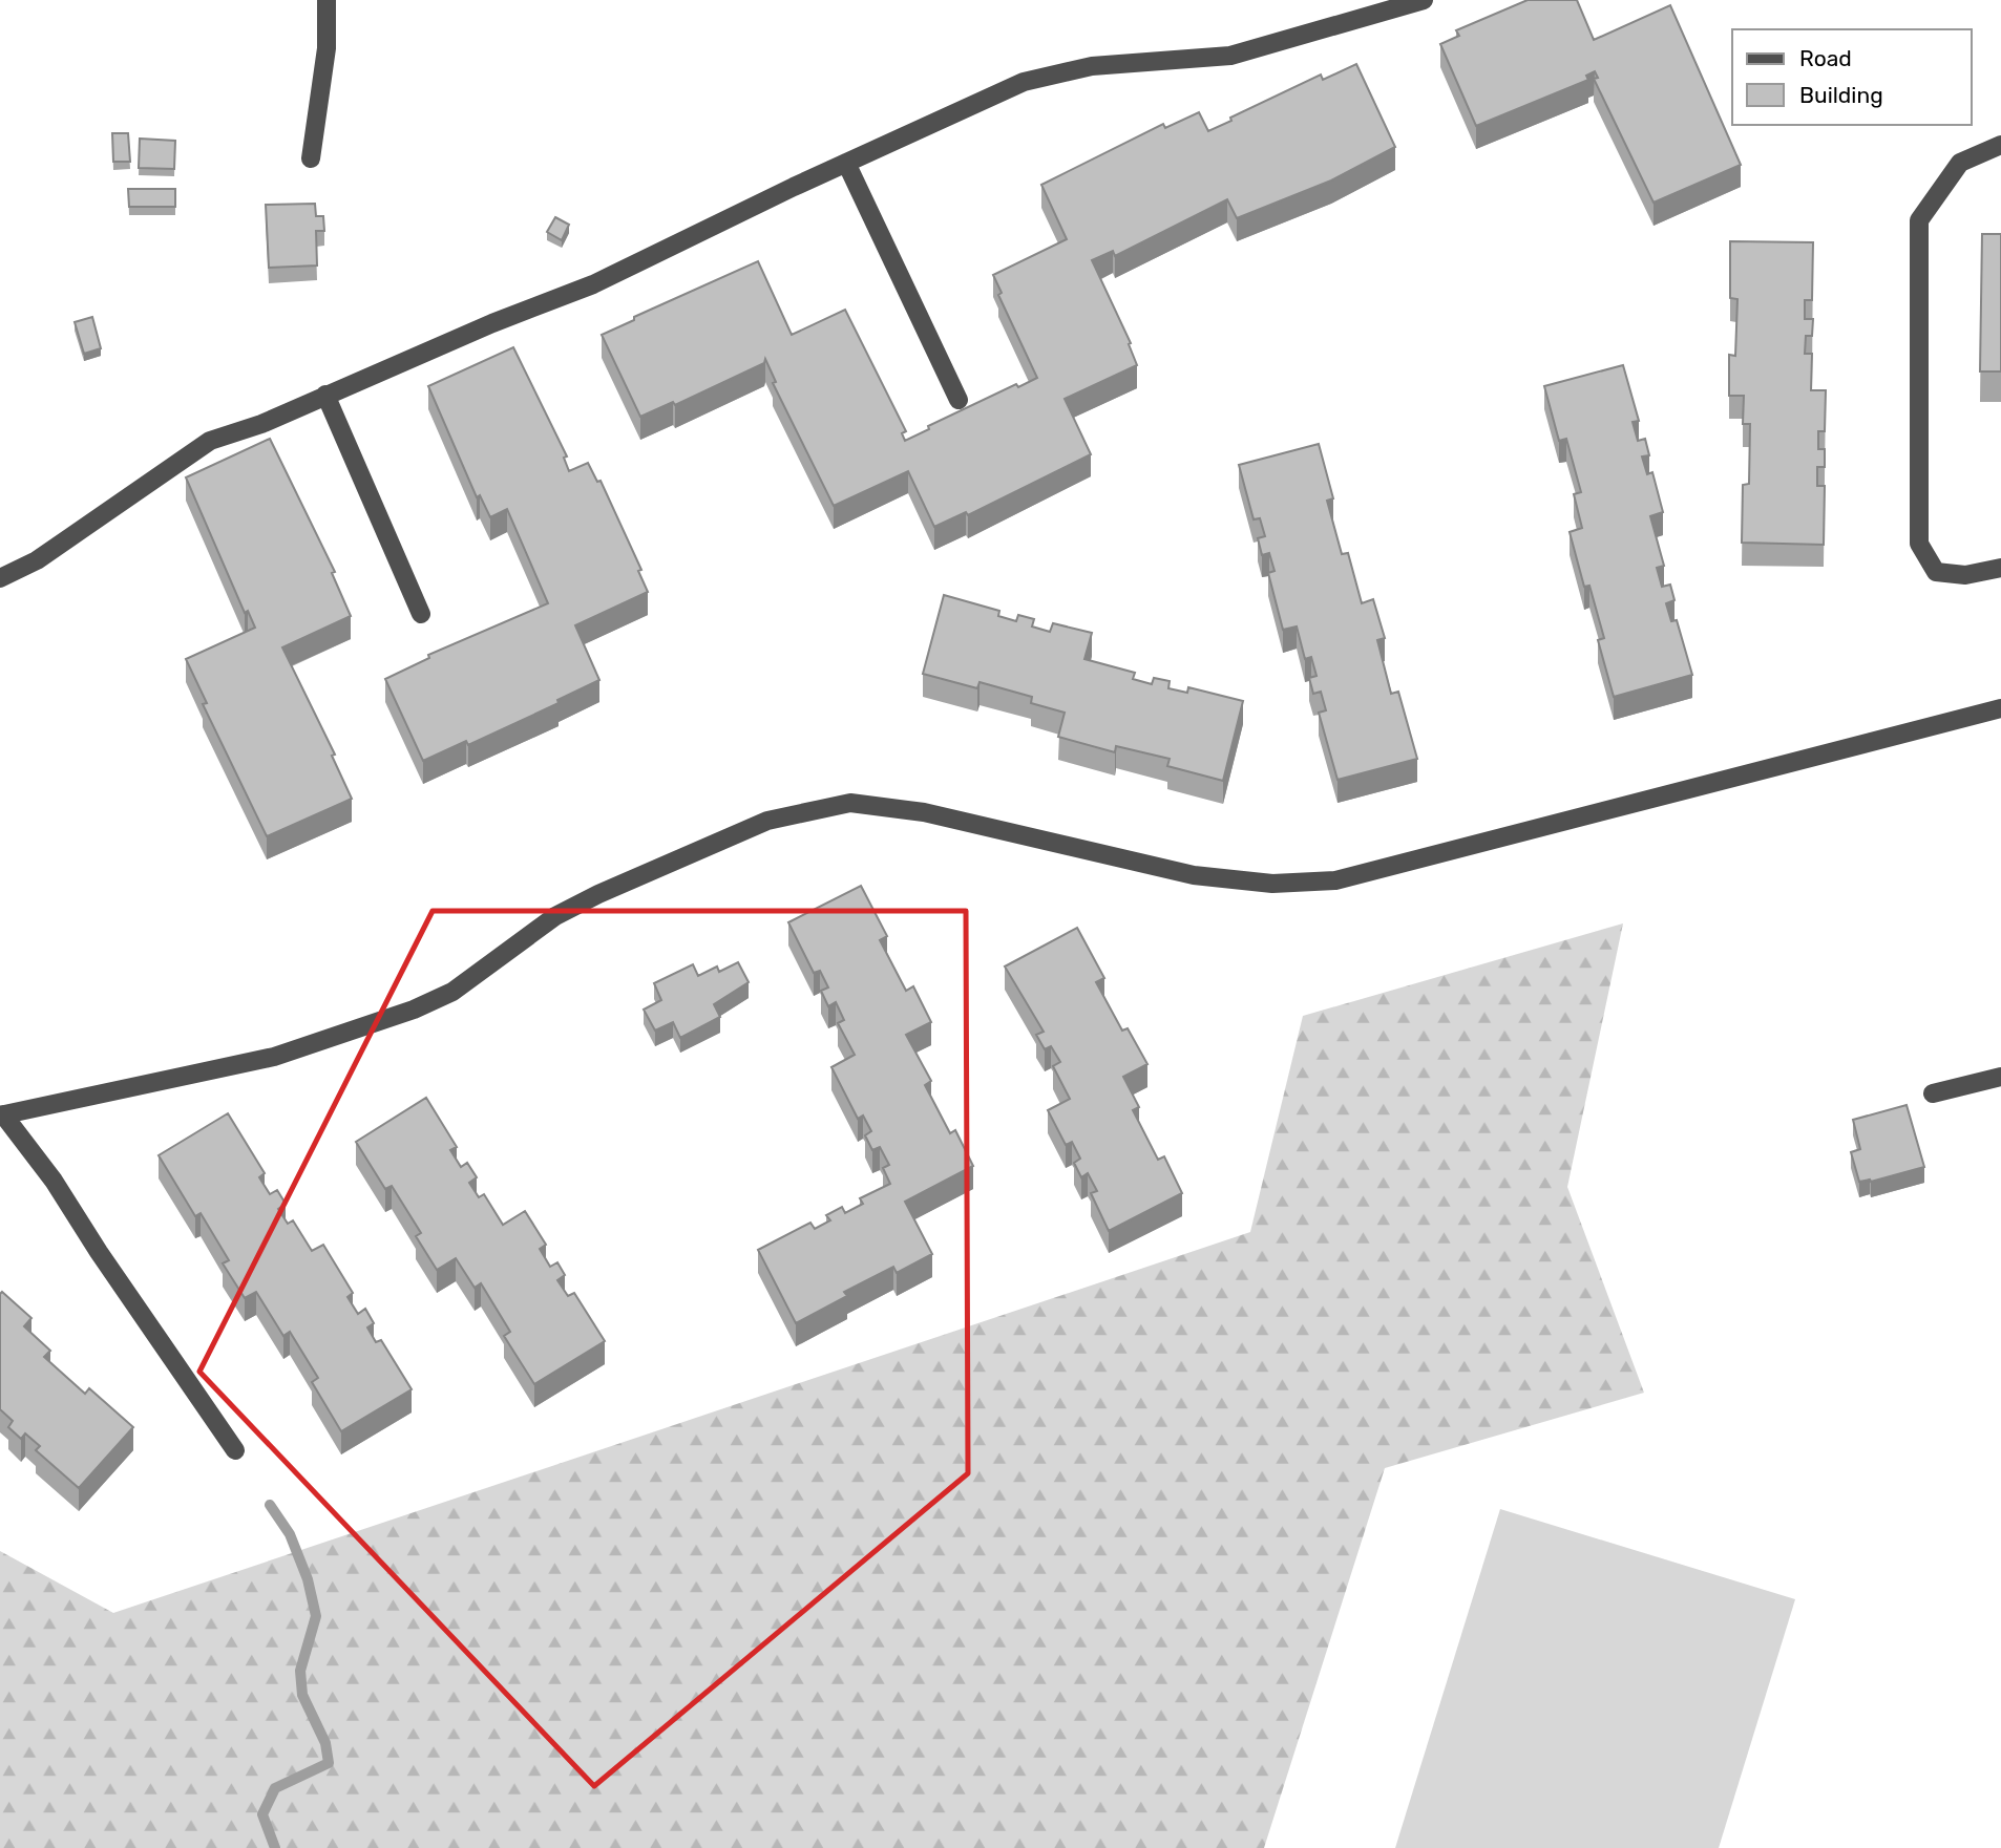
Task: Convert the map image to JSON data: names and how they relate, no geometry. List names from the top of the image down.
{
  "legend": ["Road", "Building"]
}
